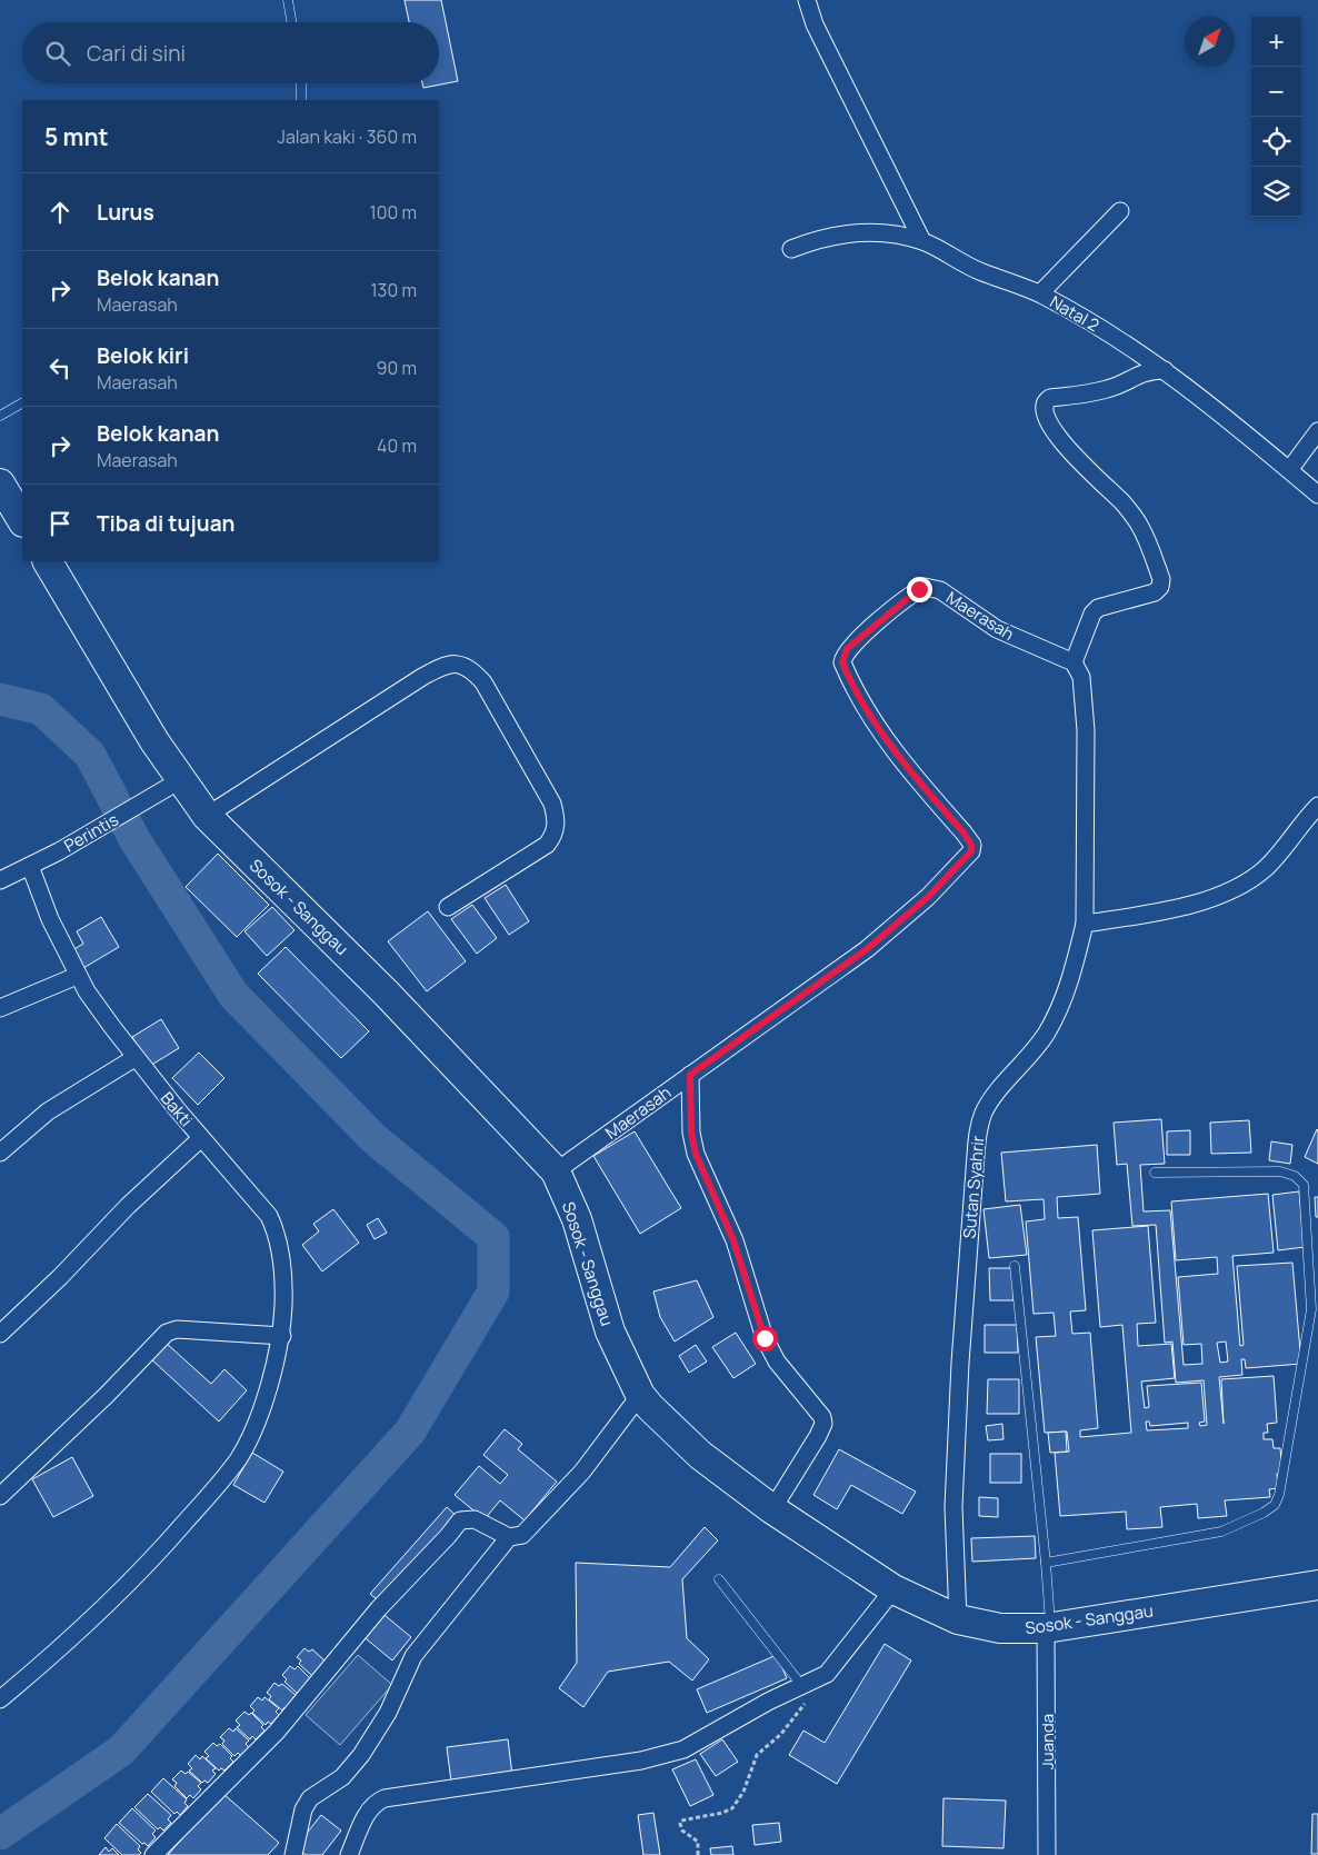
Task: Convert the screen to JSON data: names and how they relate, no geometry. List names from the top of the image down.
{
  "streets": {
    "highway": ["Sosok - Sanggau"],
    "street": [
      "Natal 2",
      "Maerasah",
      "Perintis",
      "Bakti",
      "Sutan Syahrir",
      "Juanda"
    ]
  },
  "crossings": [
    ["Maerasah", "Sosok - Sanggau"],
    ["Perintis", "Sosok - Sanggau"],
    ["Perintis", "Bakti"],
    ["Sosok - Sanggau", "Sutan Syahrir"],
    ["Sosok - Sanggau", "Juanda"]
  ],
  "north": "top right",
  "page": {
    "map_buttons": ["+", "−"],
    "search": "Cari di sini",
    "heading": ["5 mnt", "Jalan kaki · 360 m"],
    "list": [
      ["Lurus", "100 m"],
      ["Belok kanan", "Maerasah", "130 m"],
      ["Belok kiri", "Maerasah", "90 m"],
      ["Belok kanan", "Maerasah", "40 m"],
      "Tiba di tujuan"
    ]
  }
}
